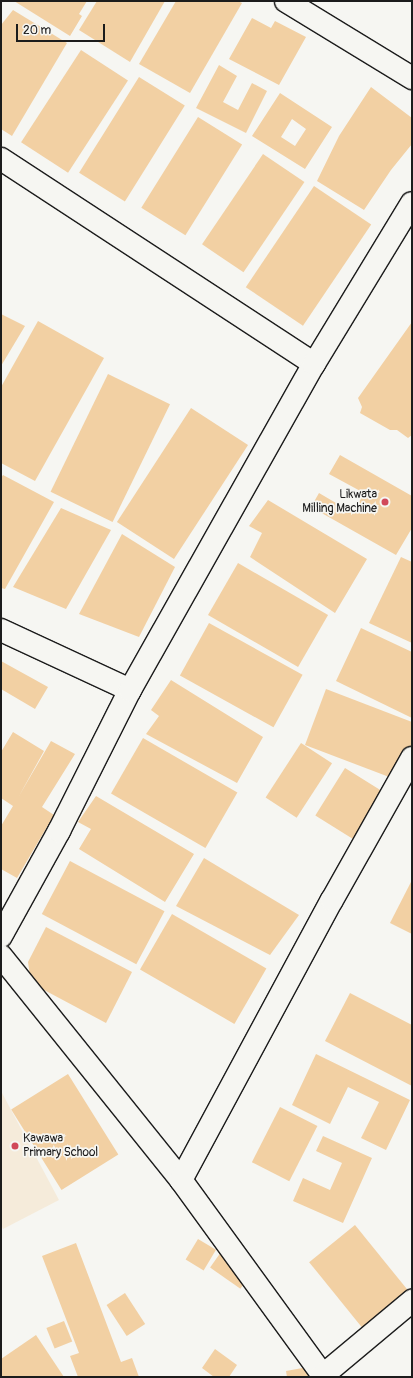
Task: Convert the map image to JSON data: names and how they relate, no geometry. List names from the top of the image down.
{
  "places": ["Likwata Milling Machine", "Kawawa Primary School"],
  "scale_bar": "20 m"
}
